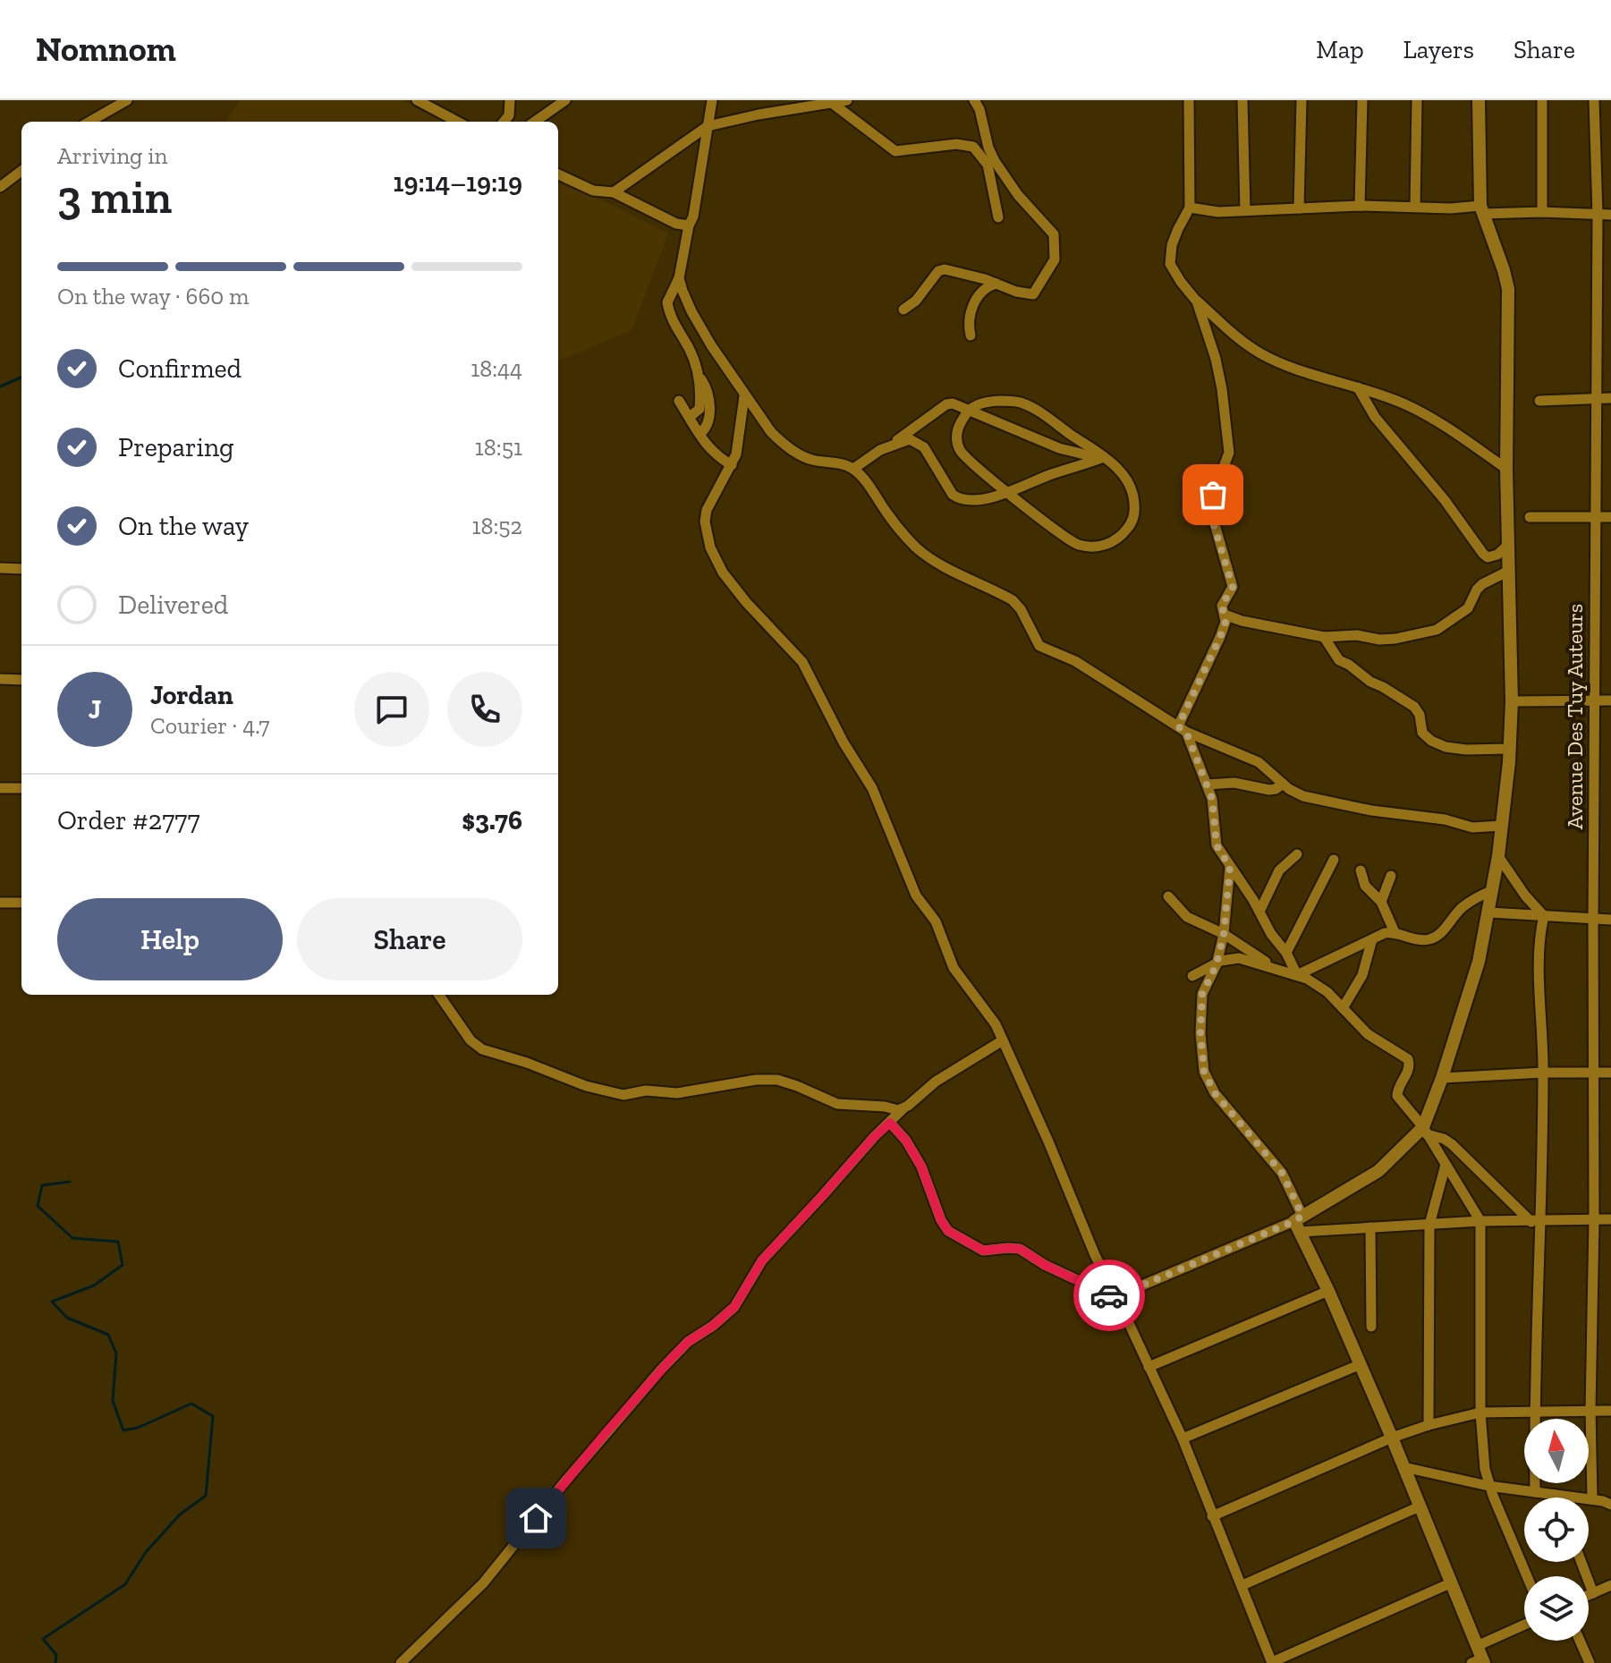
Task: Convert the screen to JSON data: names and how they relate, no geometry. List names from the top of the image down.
{
  "streets": {
    "street": ["Avenue Des Tuy Auteurs"]
  },
  "north": "top",
  "page": {
    "header": "Nomnom",
    "nav": ["Map", "Layers", "Share"],
    "heading": ["3 min", "Arriving in", "19:14–19:19"],
    "panel": [
      "Jordan",
      "Courier · 4.7",
      "Order #2777",
      "$3.76"
    ],
    "bar": "On the way · 660 m",
    "list": [
      ["Confirmed", "18:44"],
      ["Preparing", "18:51"],
      ["On the way", "18:52"],
      "Delivered"
    ],
    "round": "J",
    "buttons": ["Help", "Share"]
  }
}
